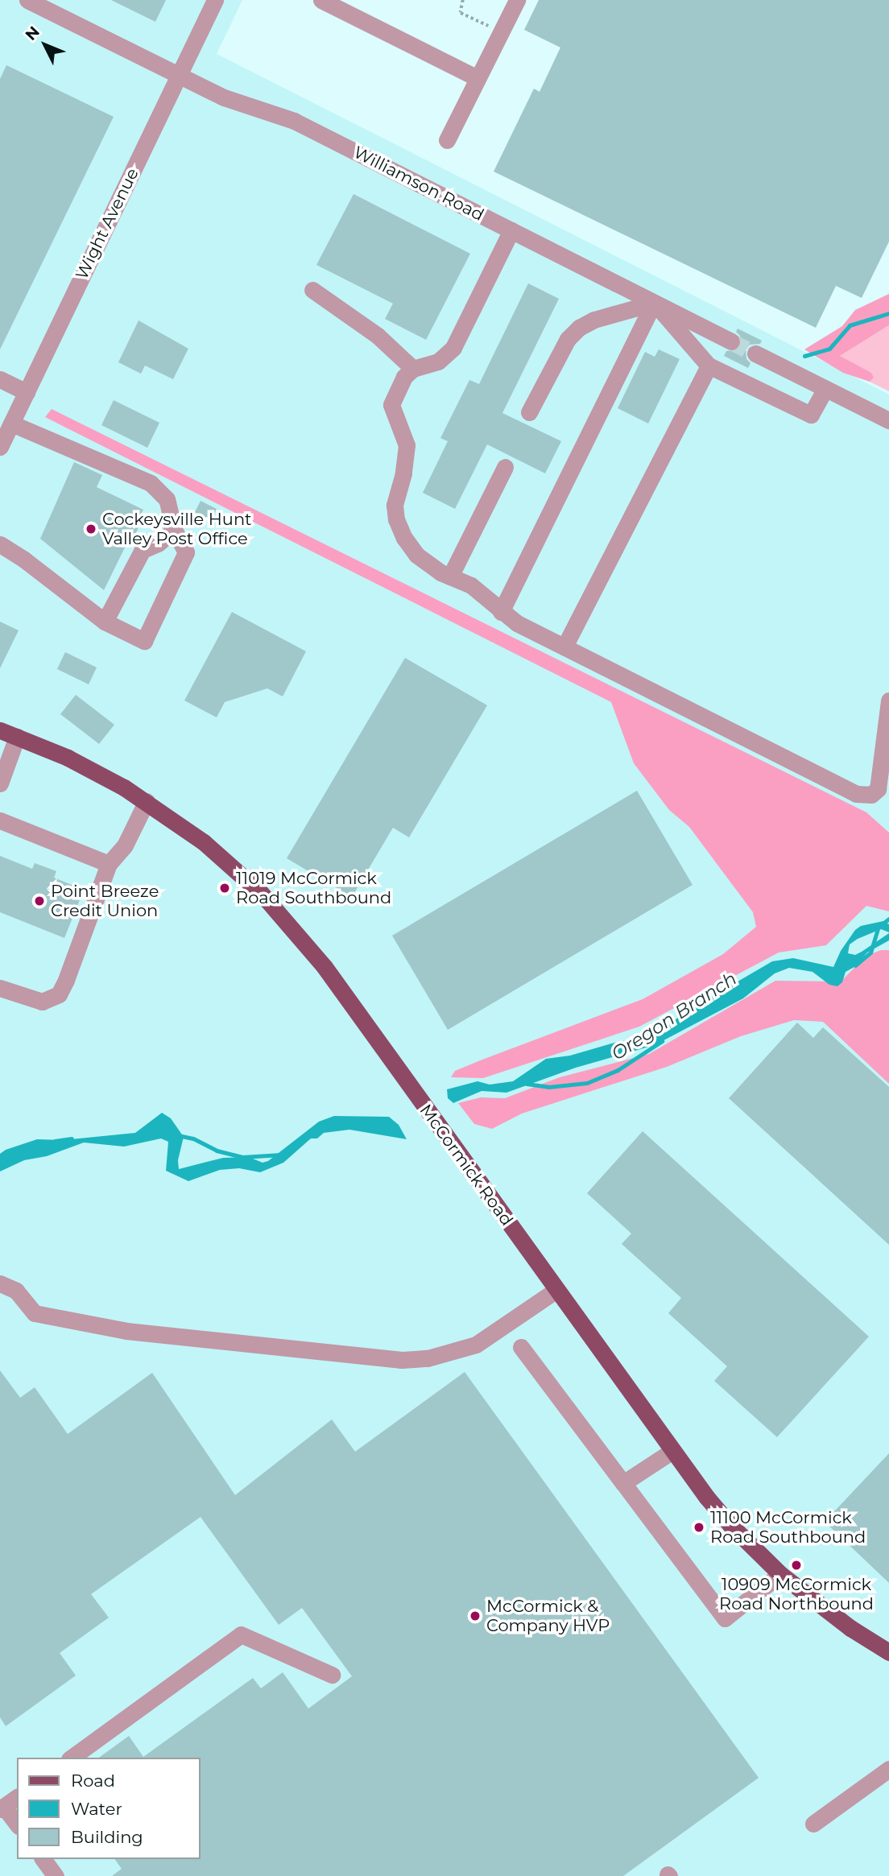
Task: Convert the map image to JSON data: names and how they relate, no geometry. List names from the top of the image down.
{
  "streets": {
    "main road": ["McCormick Road"],
    "street": ["Williamson Road", "Wight Avenue"]
  },
  "crossings": [
    ["Williamson Road", "Wight Avenue"]
  ],
  "water": ["Oregon Branch"],
  "places": [
    "Cockeysville Hunt Valley Post Office",
    "11019 McCormick Road Southbound",
    "Point Breeze Credit Union",
    "11100 McCormick Road Southbound",
    "10909 McCormick Road Northbound",
    "McCormick & Company HVP"
  ],
  "legend": ["Road", "Water", "Building"],
  "north": "top left"
}
